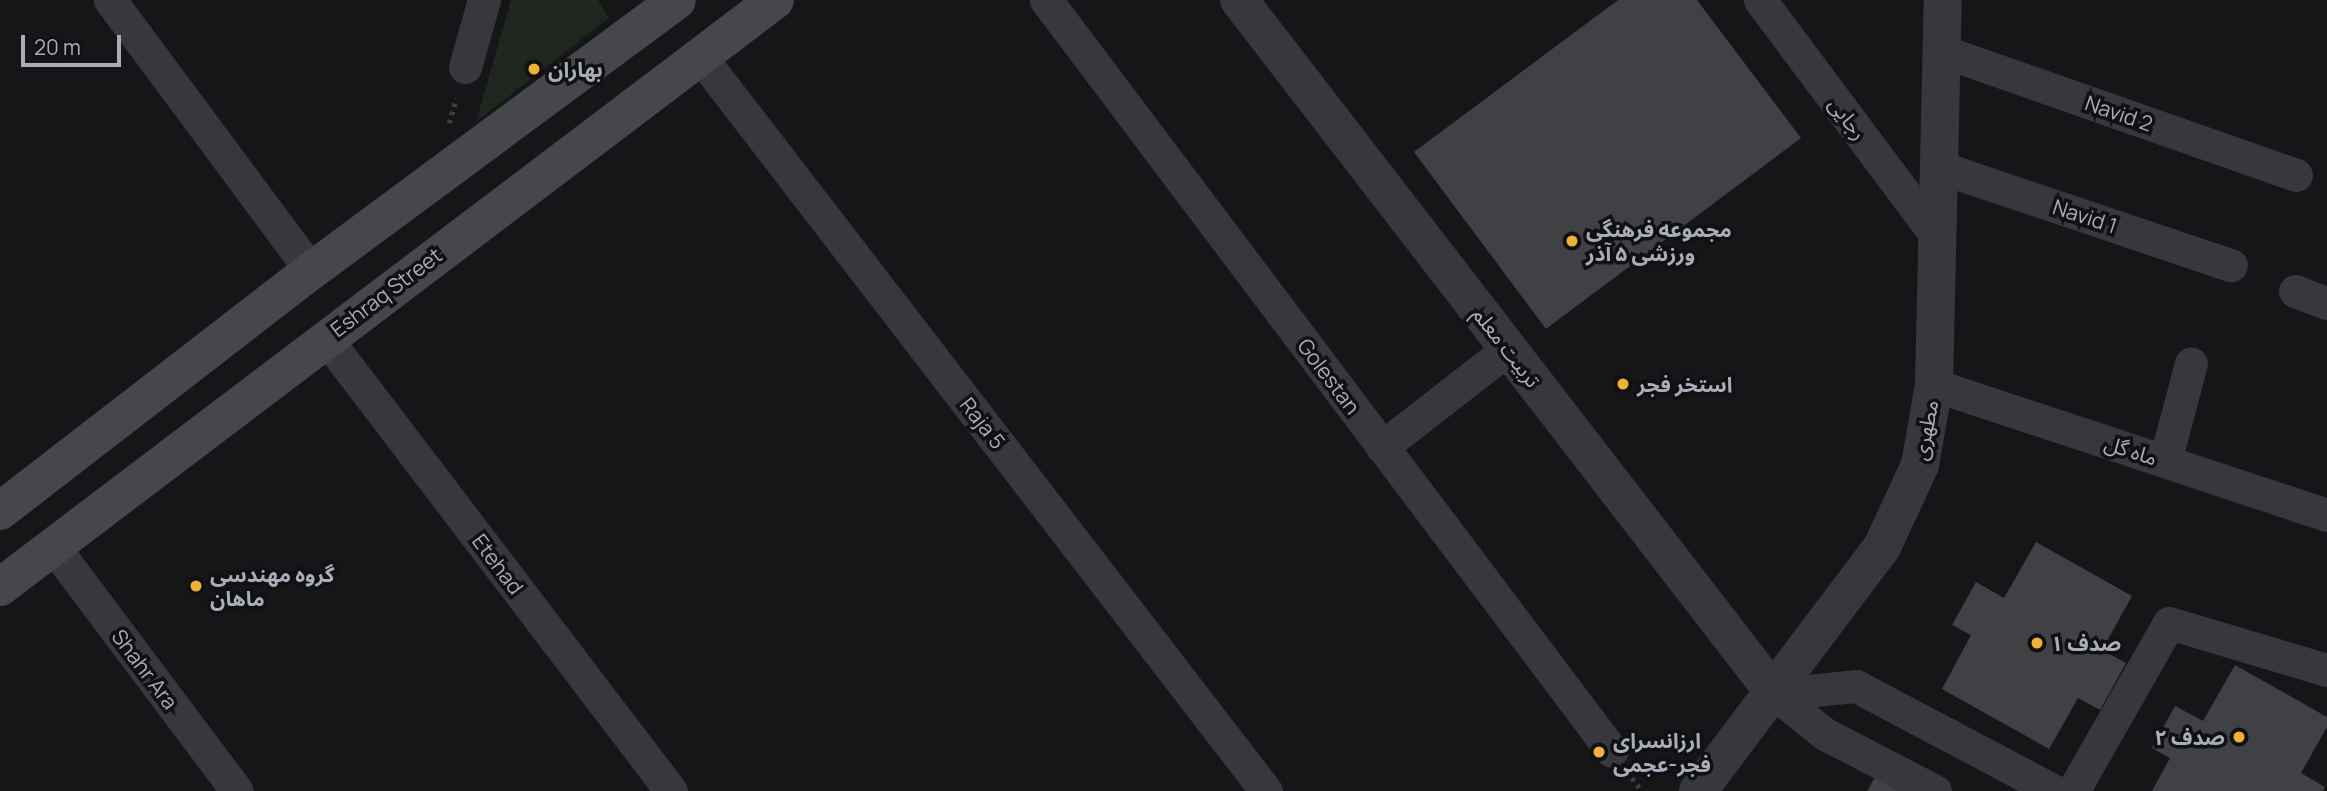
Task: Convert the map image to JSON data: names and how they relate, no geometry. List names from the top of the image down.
{
  "streets": {
    "main road": ["Eshraq Street"],
    "street": [
      "Navid 2",
      "رجایی",
      "Navid 1",
      "تربیت معلم",
      "Golestan",
      "Raja 5",
      "مطهری",
      "ماه گل",
      "Etehad",
      "Shahr Ara"
    ]
  },
  "crossings": [
    ["Navid 2", "مطهری"],
    ["رجایی", "مطهری"],
    ["Navid 1", "مطهری"],
    ["Eshraq Street", "Raja 5"],
    ["Eshraq Street", "Etehad"],
    ["Eshraq Street", "Shahr Ara"],
    ["تربیت معلم", "مطهری"],
    ["مطهری", "ماه گل"]
  ],
  "places": [
    "بهاران",
    "مجموعه فرهنگی ورزشی ۵ آذر",
    "استخر فجر",
    "گروه مهندسی ماهان",
    "صدف ۱",
    "صدف ۲",
    "ارزانسرای فجر-عجمی"
  ],
  "scale_bar": "20 m"
}
